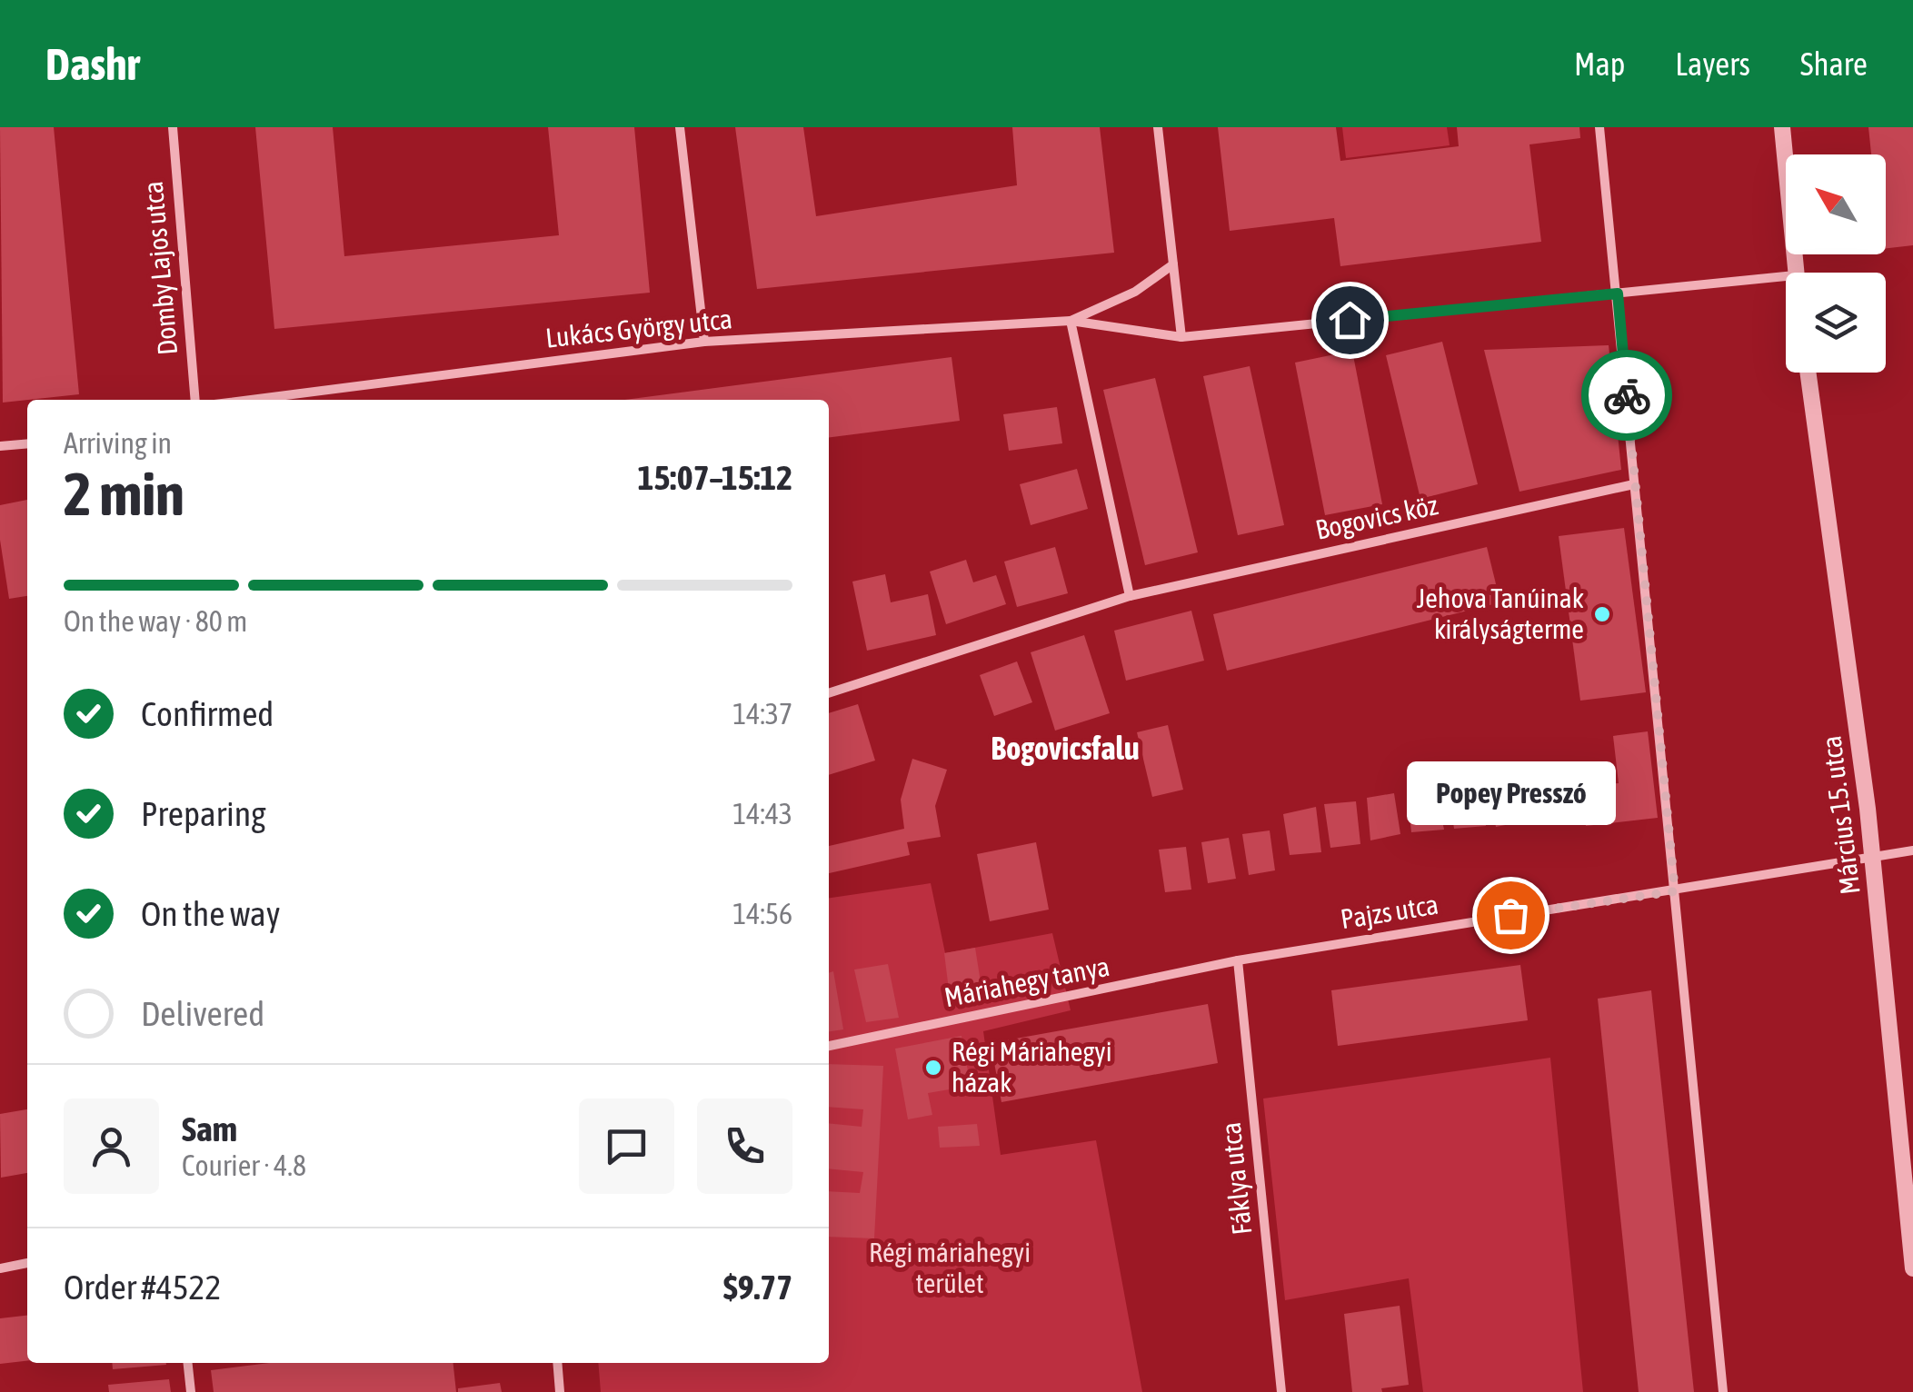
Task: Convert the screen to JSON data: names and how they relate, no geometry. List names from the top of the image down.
{
  "streets": {
    "street": [
      "Domby Lajos utca",
      "Lukács György utca",
      "Bogovics köz",
      "Március 15. utca",
      "Pajzs utca",
      "Máriahegy tanya",
      "Fáklya utca"
    ]
  },
  "crossings": [
    ["Március 15. utca", "Pajzs utca"],
    ["Pajzs utca", "Máriahegy tanya"],
    ["Pajzs utca", "Fáklya utca"],
    ["Máriahegy tanya", "Fáklya utca"]
  ],
  "districts": ["Bogovicsfalu"],
  "parks": ["Régi máriahegyi terület"],
  "places": ["Jehova Tanúinak királyságterme", "Popey Presszó", "Régi Máriahegyi házak"],
  "north": "top left",
  "page": {
    "header": "Dashr",
    "nav": ["Map", "Layers", "Share"],
    "heading": ["2 min", "Arriving in", "15:07–15:12"],
    "panel": [
      "Sam",
      "Courier · 4.8",
      "Order #4522",
      "$9.77"
    ],
    "bar": "On the way · 80 m",
    "list": [
      ["Confirmed", "14:37"],
      ["Preparing", "14:43"],
      ["On the way", "14:56"],
      "Delivered"
    ],
    "bubble": "Popey Presszó"
  }
}
